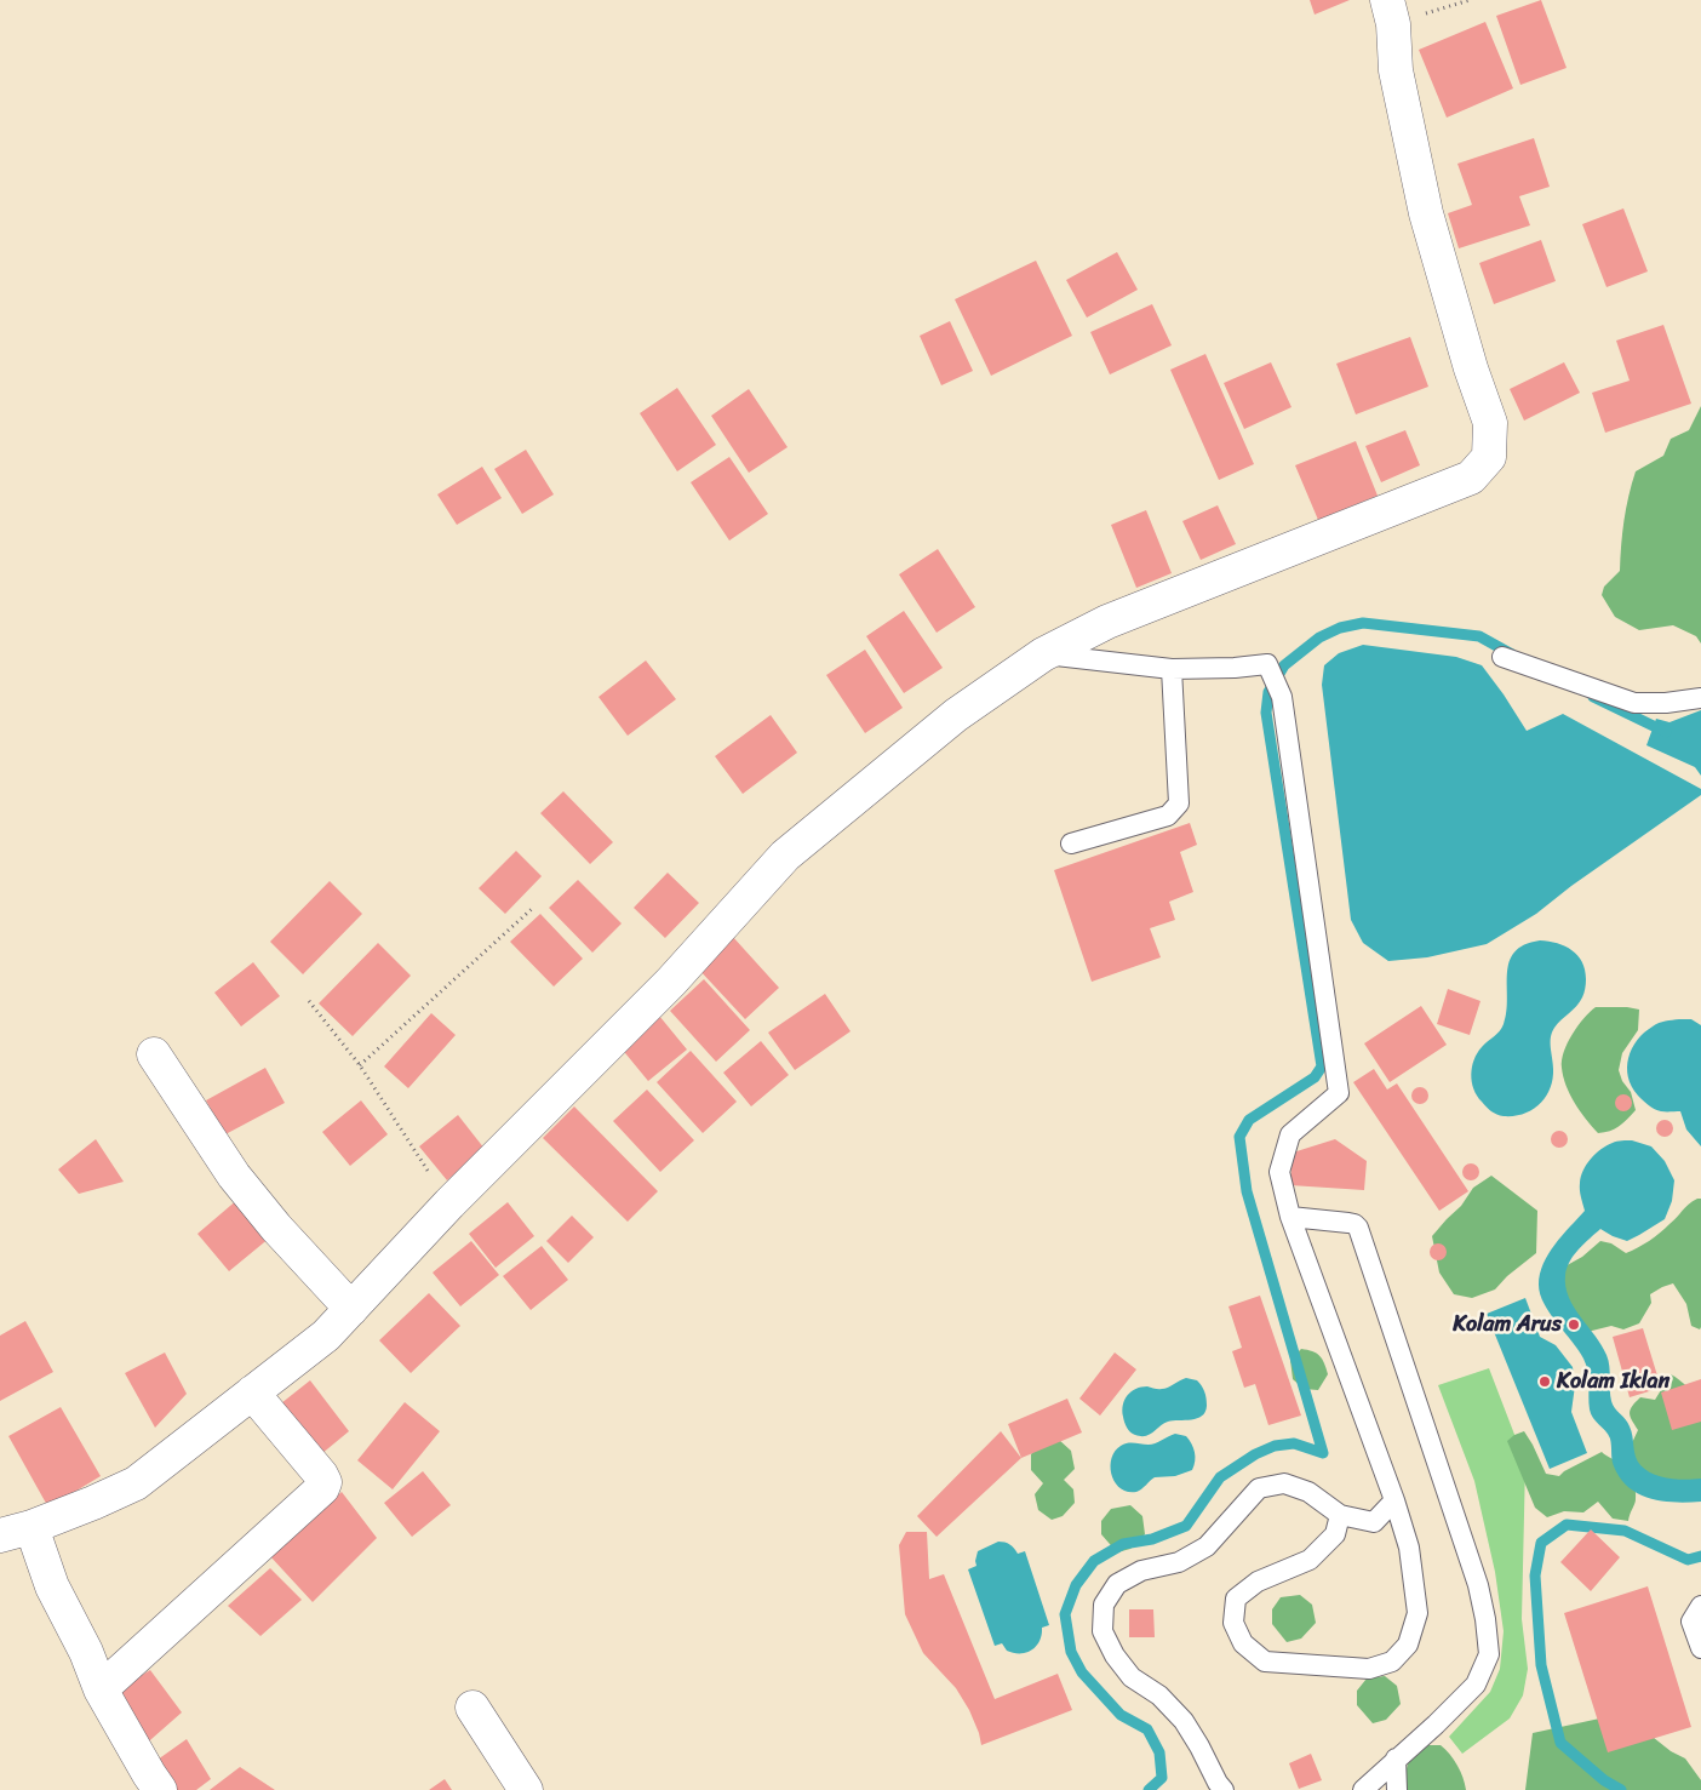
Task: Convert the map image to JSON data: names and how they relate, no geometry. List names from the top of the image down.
{
  "places": ["Kolam Arus", "Kolam Iklan"]
}
